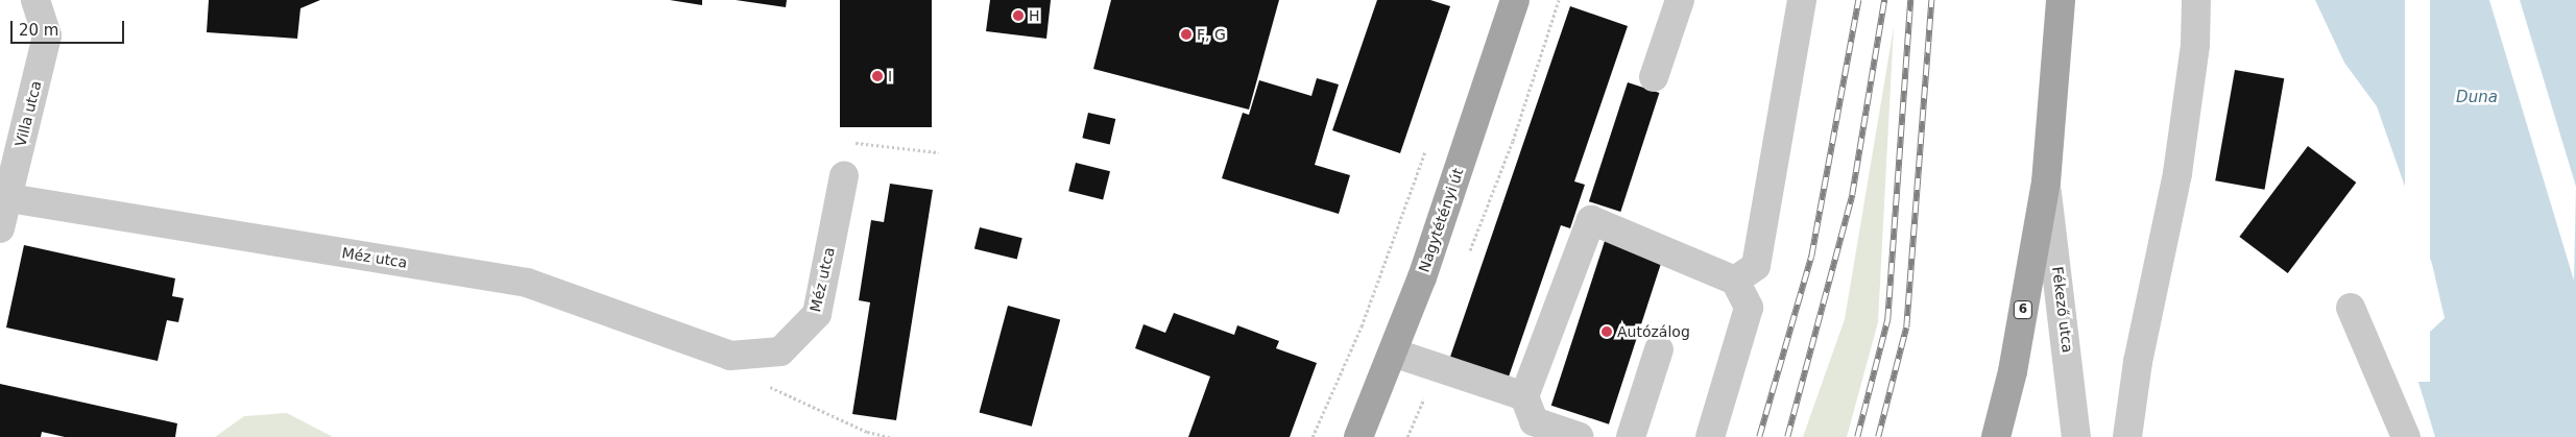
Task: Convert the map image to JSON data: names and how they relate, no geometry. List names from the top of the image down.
{
  "streets": {
    "main road": ["Nagytétényi út", "6"],
    "street": ["Villa utca", "Méz utca", "Fékező utca"]
  },
  "crossings": [
    ["Villa utca", "Méz utca"],
    ["6", "Fékező utca"]
  ],
  "water": ["Duna"],
  "places": [
    "H",
    "F, G",
    "I",
    "Autózálog"
  ],
  "scale_bar": "20 m"
}
